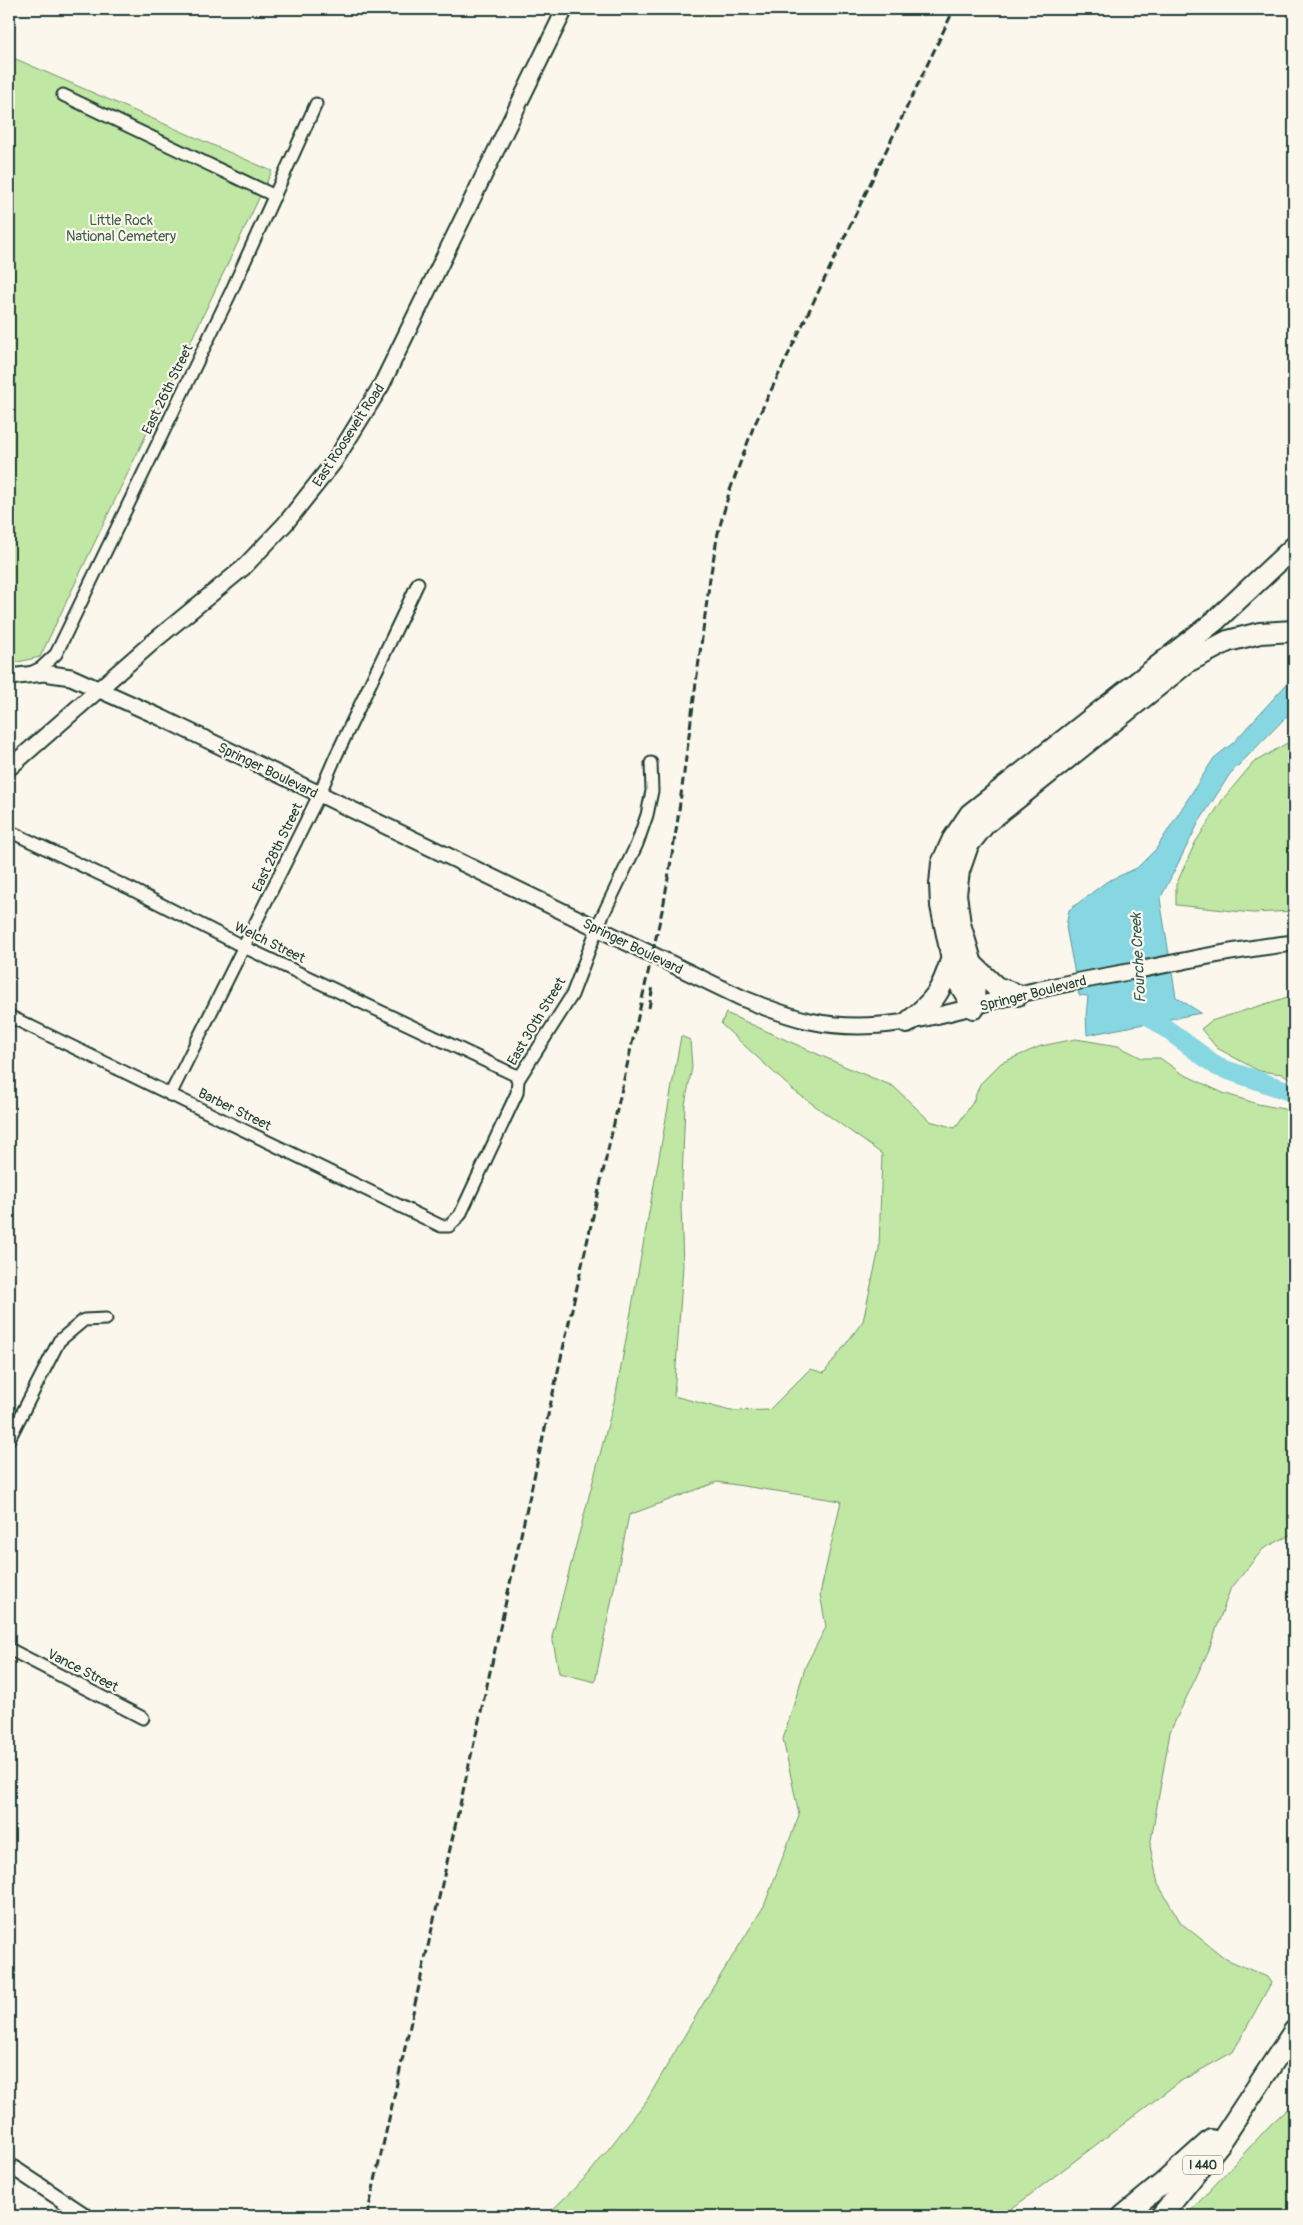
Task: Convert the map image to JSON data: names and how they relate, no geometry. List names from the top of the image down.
{
  "streets": {
    "highway": ["I 440"],
    "main road": ["East Roosevelt Road", "Springer Boulevard"],
    "street": [
      "East 26th Street",
      "East 28th Street",
      "Welch Street",
      "East 30th Street",
      "Barber Street",
      "Vance Street"
    ]
  },
  "crossings": [
    ["East 26th Street", "Springer Boulevard"],
    ["East Roosevelt Road", "Springer Boulevard"],
    ["Springer Boulevard", "East 28th Street"],
    ["Springer Boulevard", "East 30th Street"],
    ["East 28th Street", "Welch Street"],
    ["East 28th Street", "Barber Street"],
    ["Welch Street", "East 30th Street"],
    ["East 30th Street", "Barber Street"]
  ],
  "water": ["Fourche Creek"],
  "parks": ["Little Rock National Cemetery"]
}
